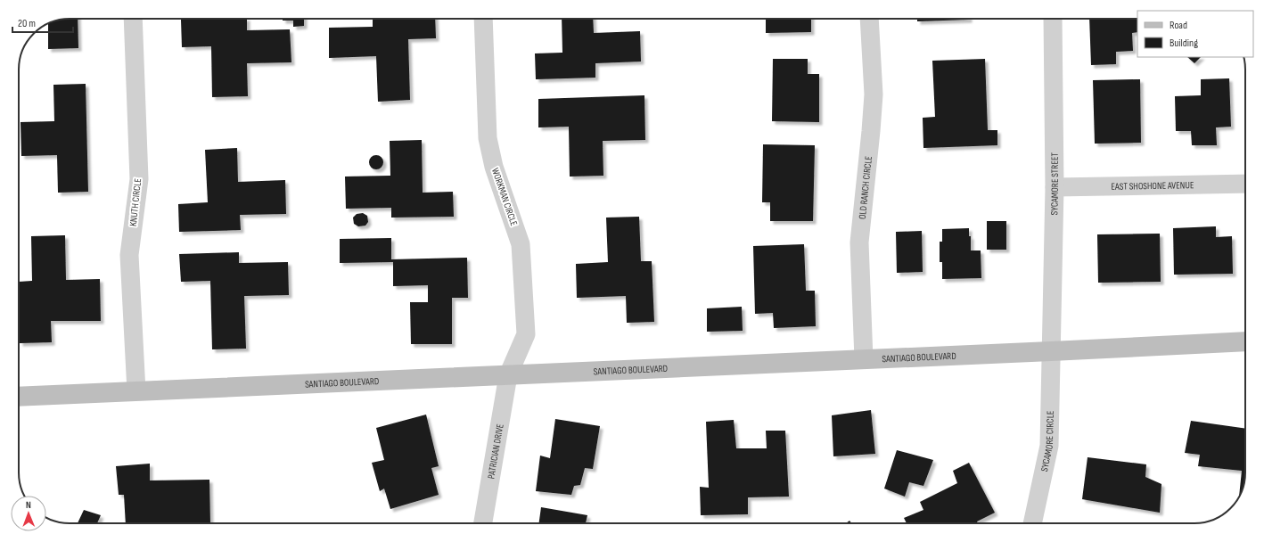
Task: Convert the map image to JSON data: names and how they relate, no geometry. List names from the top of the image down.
{
  "streets": {
    "street": [
      "SYCAMORE STREET",
      "EAST SHOSHONE AVENUE",
      "OLD RANCH CIRCLE",
      "WORKMAN CIRCLE",
      "KNUTH CIRCLE",
      "SANTIAGO BOULEVARD",
      "SYCAMORE CIRCLE",
      "PATRICIAN DRIVE"
    ]
  },
  "crossings": [
    ["SYCAMORE STREET", "EAST SHOSHONE AVENUE"],
    ["SYCAMORE STREET", "SANTIAGO BOULEVARD"],
    ["SYCAMORE STREET", "SYCAMORE CIRCLE"],
    ["OLD RANCH CIRCLE", "SANTIAGO BOULEVARD"],
    ["WORKMAN CIRCLE", "SANTIAGO BOULEVARD"],
    ["WORKMAN CIRCLE", "PATRICIAN DRIVE"],
    ["KNUTH CIRCLE", "SANTIAGO BOULEVARD"],
    ["SANTIAGO BOULEVARD", "SYCAMORE CIRCLE"],
    ["SANTIAGO BOULEVARD", "PATRICIAN DRIVE"]
  ],
  "legend": ["Road", "Building"],
  "scale_bar": "20 m",
  "north": "top"
}
